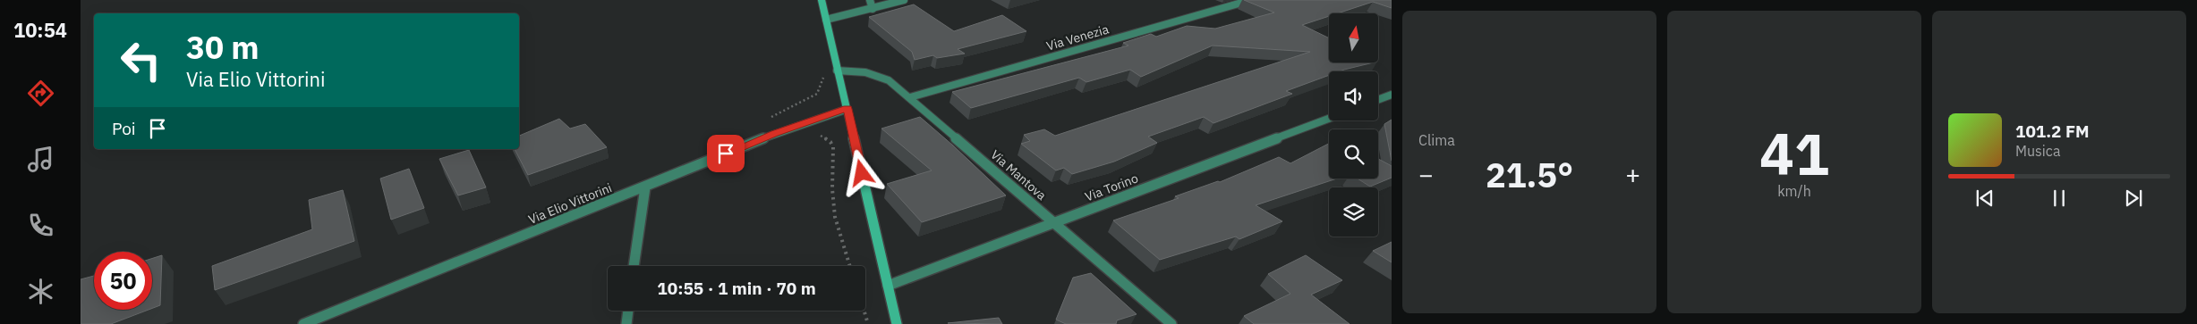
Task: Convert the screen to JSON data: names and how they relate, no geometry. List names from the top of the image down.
{
  "streets": {
    "street": [
      "Via Venezia",
      "Via Mantova",
      "Via Torino",
      "Via Elio Vittorini"
    ]
  },
  "crossings": [
    ["Via Venezia", "Via Mantova"],
    ["Via Mantova", "Via Torino"]
  ],
  "north": "top",
  "page": {
    "tabs": "10:54",
    "tile": [
      "Clima",
      ["41", "km/h"]
    ],
    "turn": ["30 m", "Via Elio Vittorini"],
    "then": "Poi",
    "song": ["101.2 FM", "Musica"],
    "heat": ["−", "21.5°", "+"],
    "limit": "50",
    "trip": "10:55 · 1 min · 70 m"
  }
}
